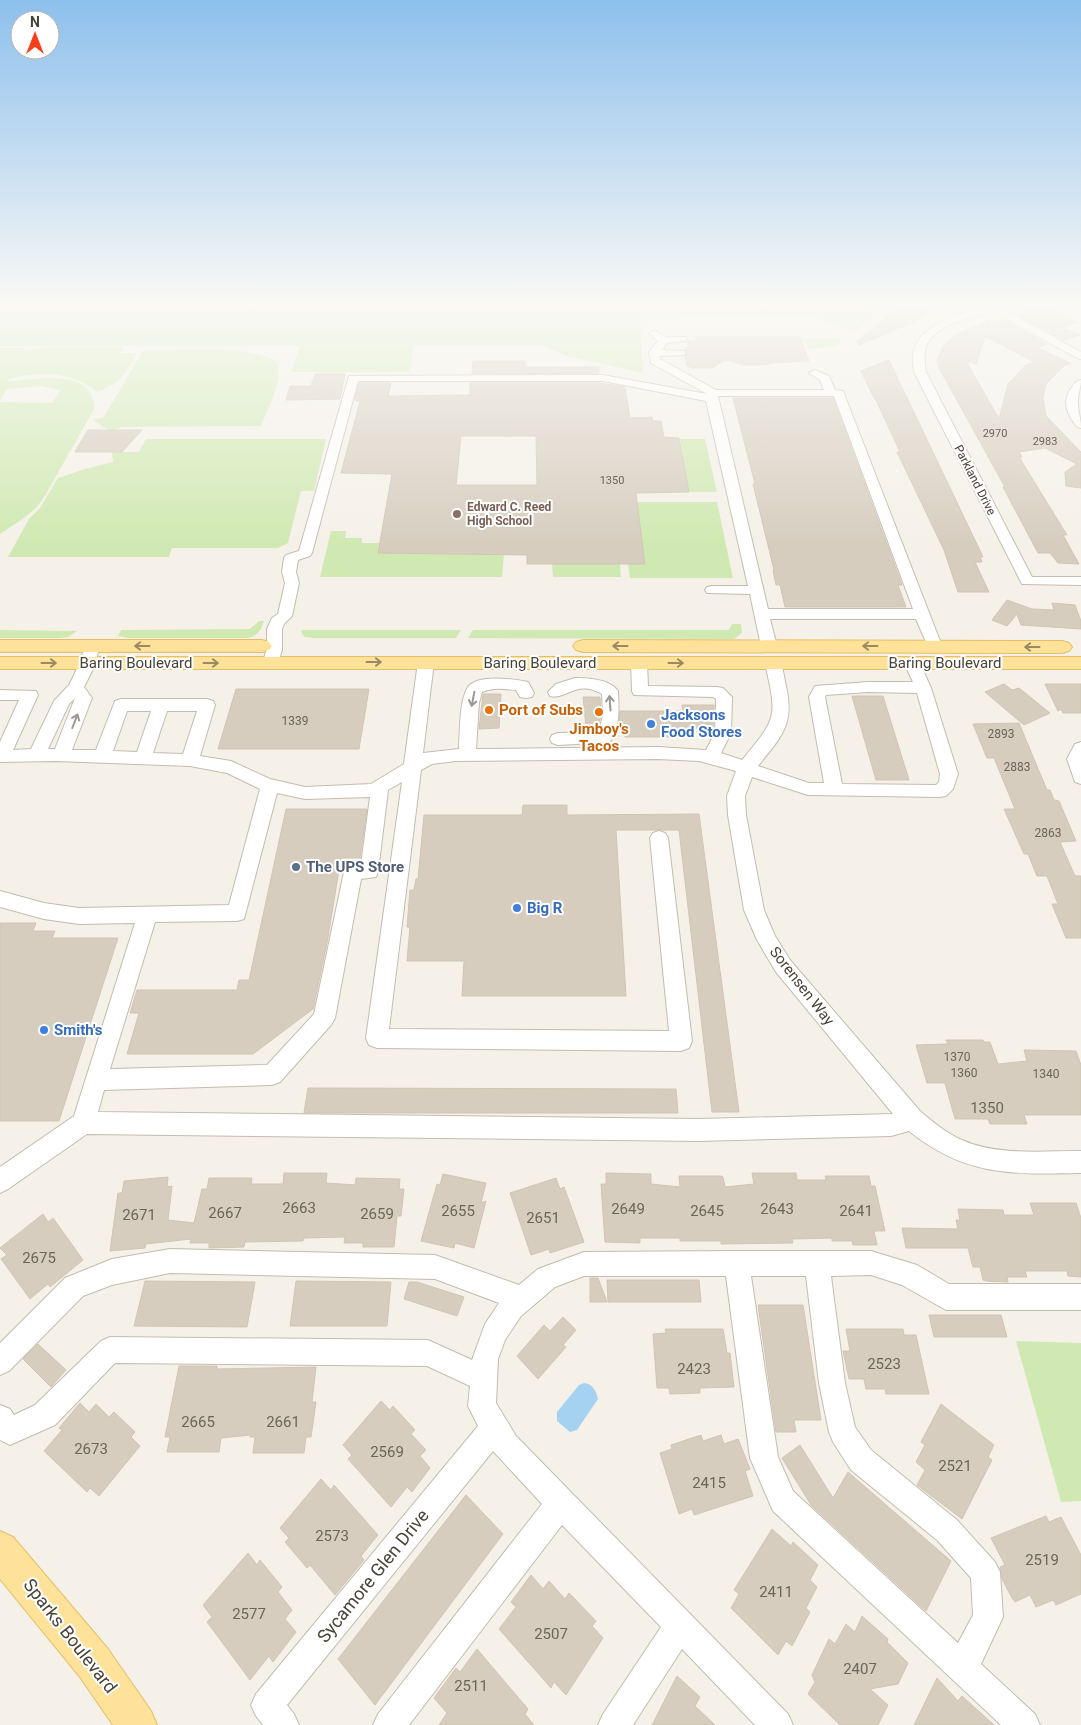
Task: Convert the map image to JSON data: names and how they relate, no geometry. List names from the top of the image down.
{
  "streets": {
    "main road": ["Baring Boulevard", "Sparks Boulevard"],
    "street": ["Parkland Drive", "Sorensen Way", "Sycamore Glen Drive"]
  },
  "crossings": [
    ["Baring Boulevard", "Sorensen Way"]
  ],
  "places": [
    "Edward C. Reed High School",
    "Port of Subs",
    "Jimboy's Tacos",
    "Jacksons Food Stores",
    "The UPS Store",
    "Big R",
    "Smith's"
  ],
  "house_numbers": [
    "2970",
    "2983",
    "1350",
    "1339",
    "2893",
    "2883",
    "2863",
    "1370",
    "1360",
    "1340",
    "1350",
    "2663",
    "2649",
    "2643",
    "2655",
    "2645",
    "2641",
    "2667",
    "2659",
    "2671",
    "2651",
    "2675",
    "2523",
    "2423",
    "2665",
    "2661",
    "2673",
    "2569",
    "2521",
    "2415",
    "2573",
    "2519",
    "2411",
    "2577",
    "2507",
    "2407",
    "2511"
  ],
  "north": "top"
}
